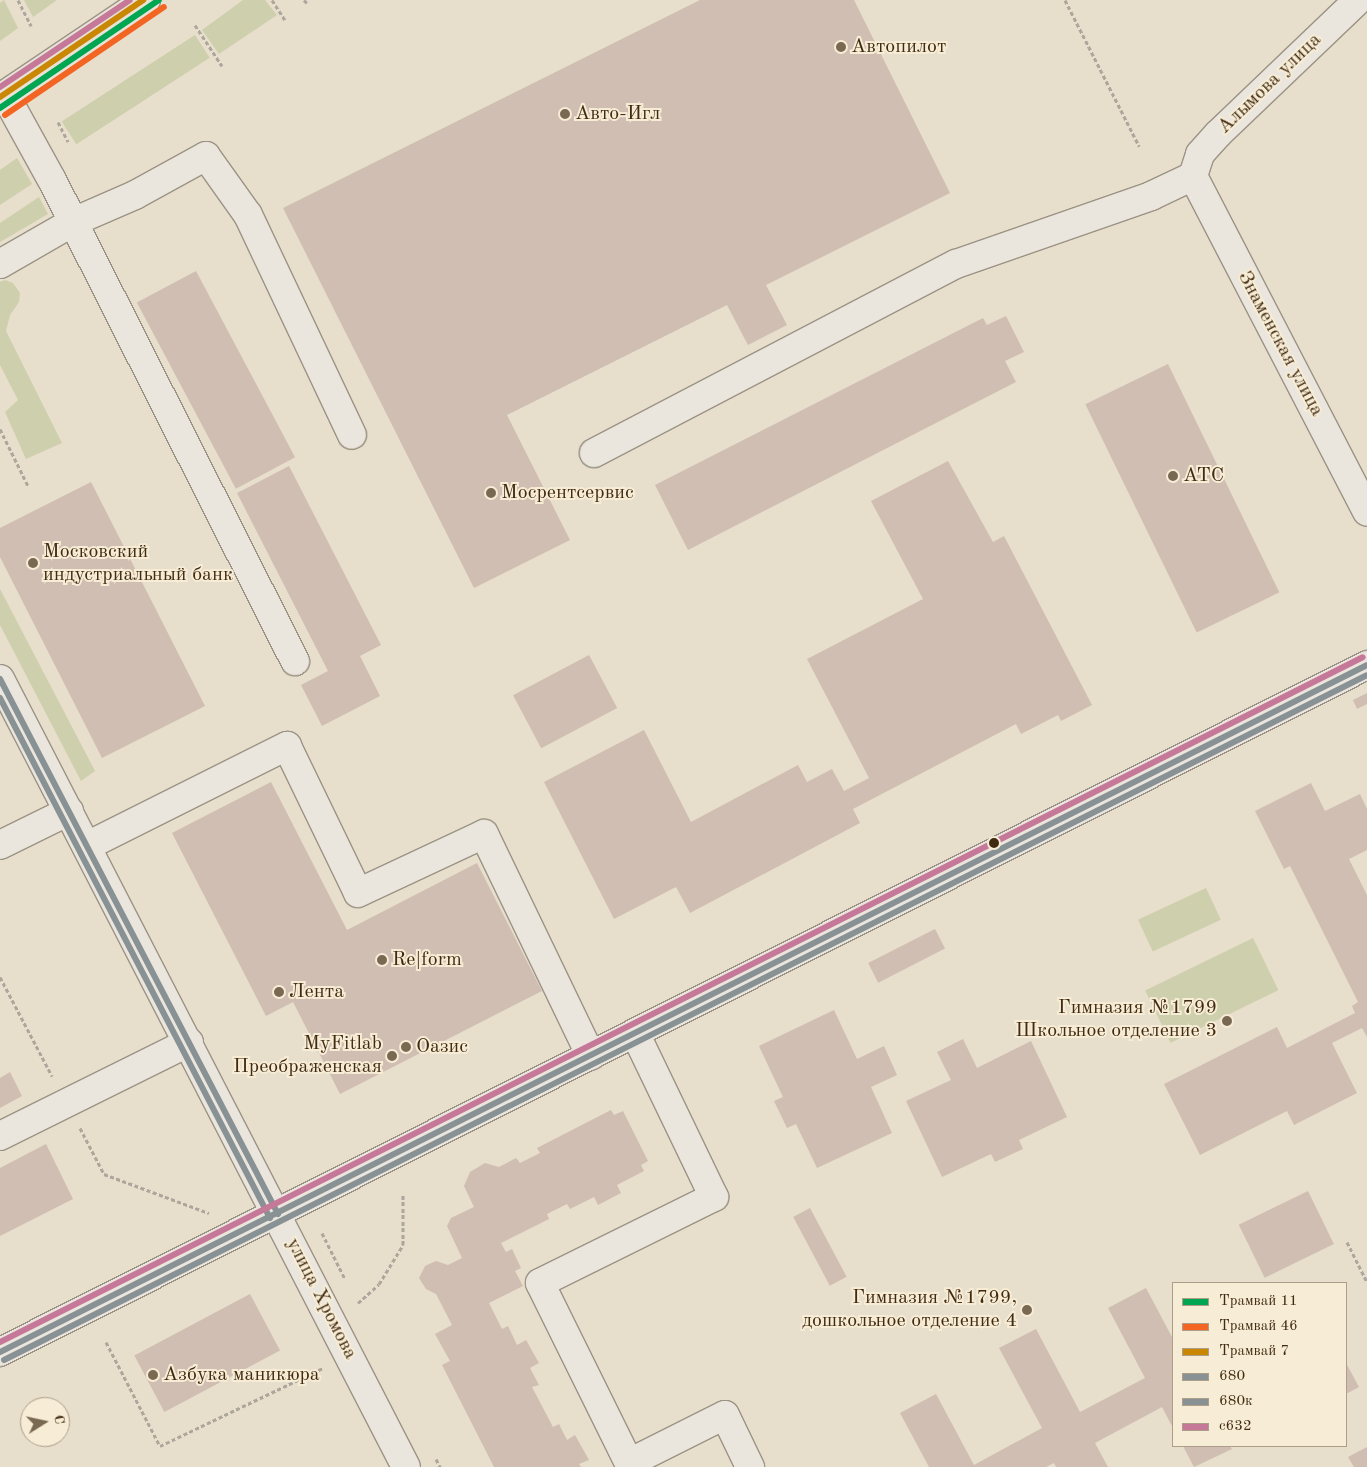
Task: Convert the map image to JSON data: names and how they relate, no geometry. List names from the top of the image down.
{
  "streets": {
    "street": ["Алымова улица", "Знаменская улица", "улица Хромова"]
  },
  "crossings": [
    ["Алымова улица", "Знаменская улица"]
  ],
  "places": [
    "Автопилот",
    "Авто-Игл",
    "АТС",
    "Мосрентсервис",
    "Московский индустриальный банк",
    "Re|form",
    "Лента",
    "Гимназия №1799 Школьное отделение 3",
    "Оазис",
    "MyFitlab Преображенская",
    "Гимназия №1799, дошкольное отделение 4",
    "Азбука маникюра"
  ],
  "lines": [
    "tram line 11",
    "tram line 7",
    "transit line с632",
    "tram line 46",
    "transit line 680",
    "transit line 680к"
  ],
  "legend": [
    "Трамвай 11",
    "Трамвай 46",
    "Трамвай 7",
    "680",
    "680к",
    "с632"
  ],
  "north": "right"
}
